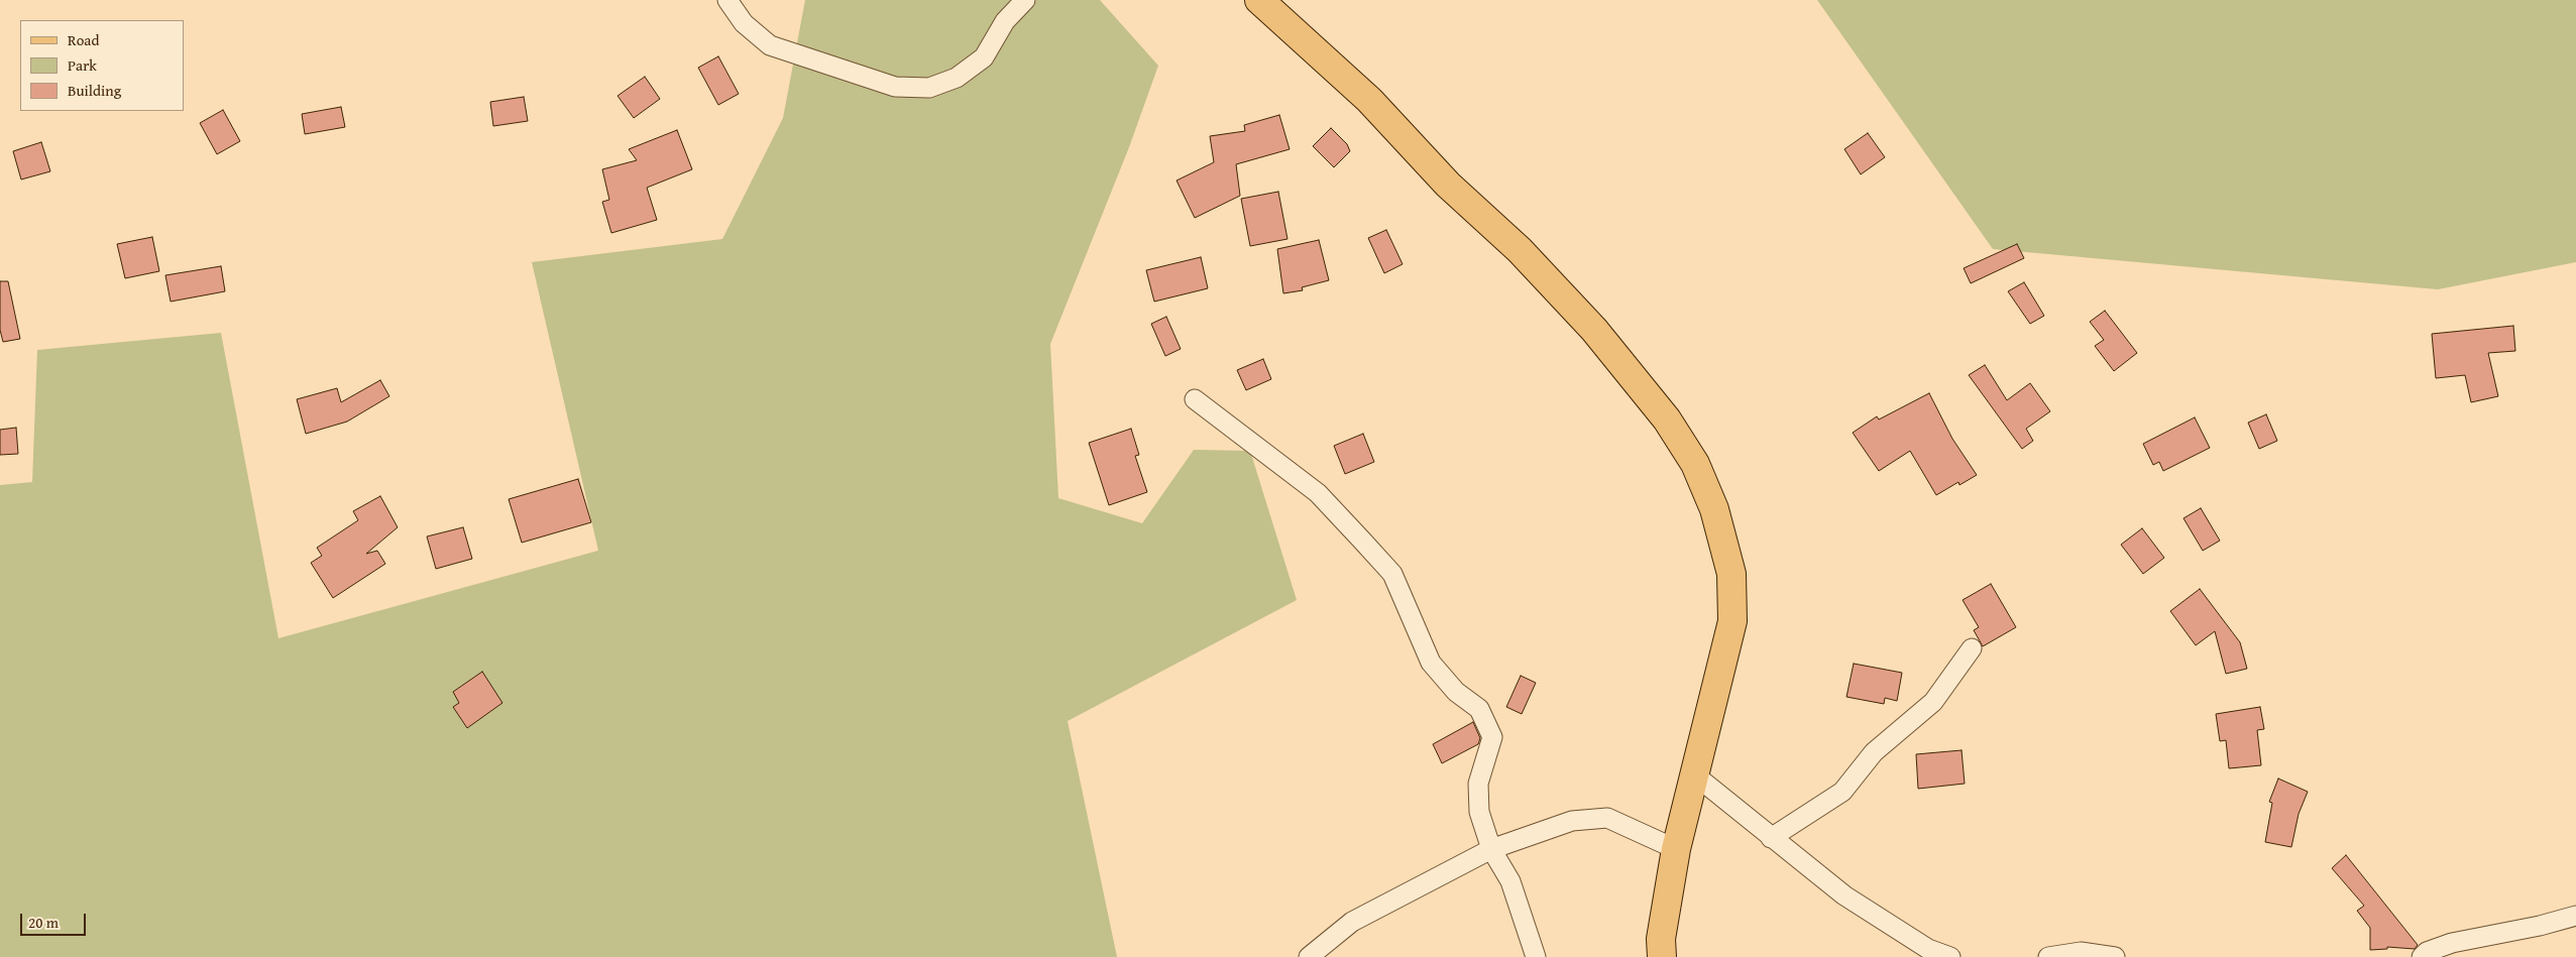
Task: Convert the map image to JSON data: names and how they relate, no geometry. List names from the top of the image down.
{
  "legend": ["Road", "Park", "Building"],
  "scale_bar": "20 m"
}
